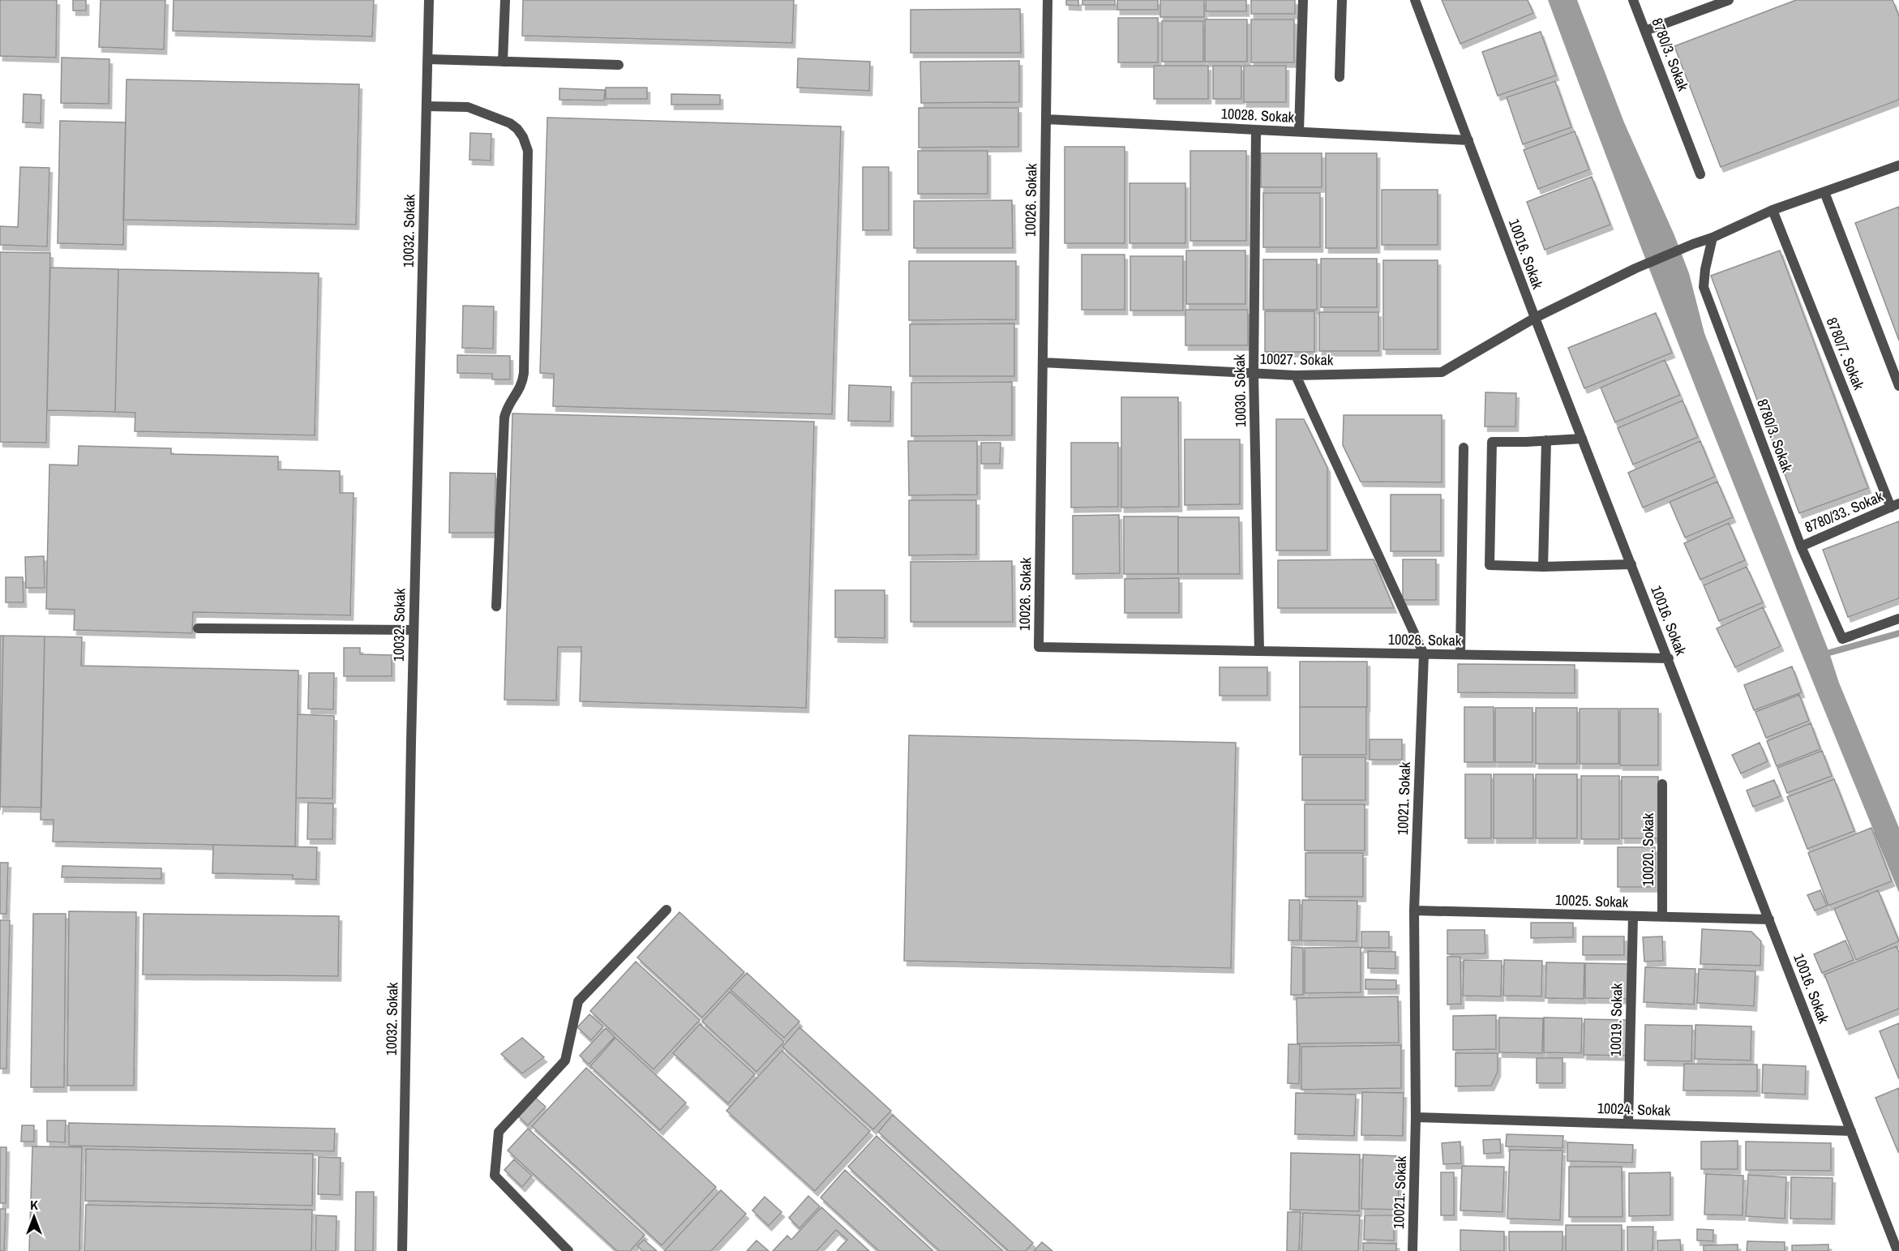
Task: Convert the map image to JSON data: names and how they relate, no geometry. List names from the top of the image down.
{
  "streets": {
    "street": [
      "8780/3. Sokak",
      "10028. Sokak",
      "10026. Sokak",
      "10032. Sokak",
      "10016. Sokak",
      "8780/7. Sokak",
      "10027. Sokak",
      "10030. Sokak",
      "8780/33. Sokak",
      "10021. Sokak",
      "10020. Sokak",
      "10025. Sokak",
      "10019. Sokak",
      "10024. Sokak"
    ]
  },
  "crossings": [
    ["8780/3. Sokak", "10027. Sokak"],
    ["8780/3. Sokak", "8780/33. Sokak"],
    ["10028. Sokak", "10026. Sokak"],
    ["10028. Sokak", "10016. Sokak"],
    ["10028. Sokak", "10030. Sokak"],
    ["10026. Sokak", "10016. Sokak"],
    ["10026. Sokak", "10027. Sokak"],
    ["10026. Sokak", "10030. Sokak"],
    ["10026. Sokak", "10021. Sokak"],
    ["10016. Sokak", "10027. Sokak"],
    ["10016. Sokak", "10025. Sokak"],
    ["10016. Sokak", "10024. Sokak"],
    ["8780/7. Sokak", "10027. Sokak"],
    ["8780/7. Sokak", "8780/33. Sokak"],
    ["10027. Sokak", "10030. Sokak"],
    ["10027. Sokak", "10021. Sokak"],
    ["10021. Sokak", "10025. Sokak"],
    ["10021. Sokak", "10024. Sokak"],
    ["10020. Sokak", "10025. Sokak"],
    ["10025. Sokak", "10019. Sokak"],
    ["10019. Sokak", "10024. Sokak"]
  ],
  "north": "top"
}
